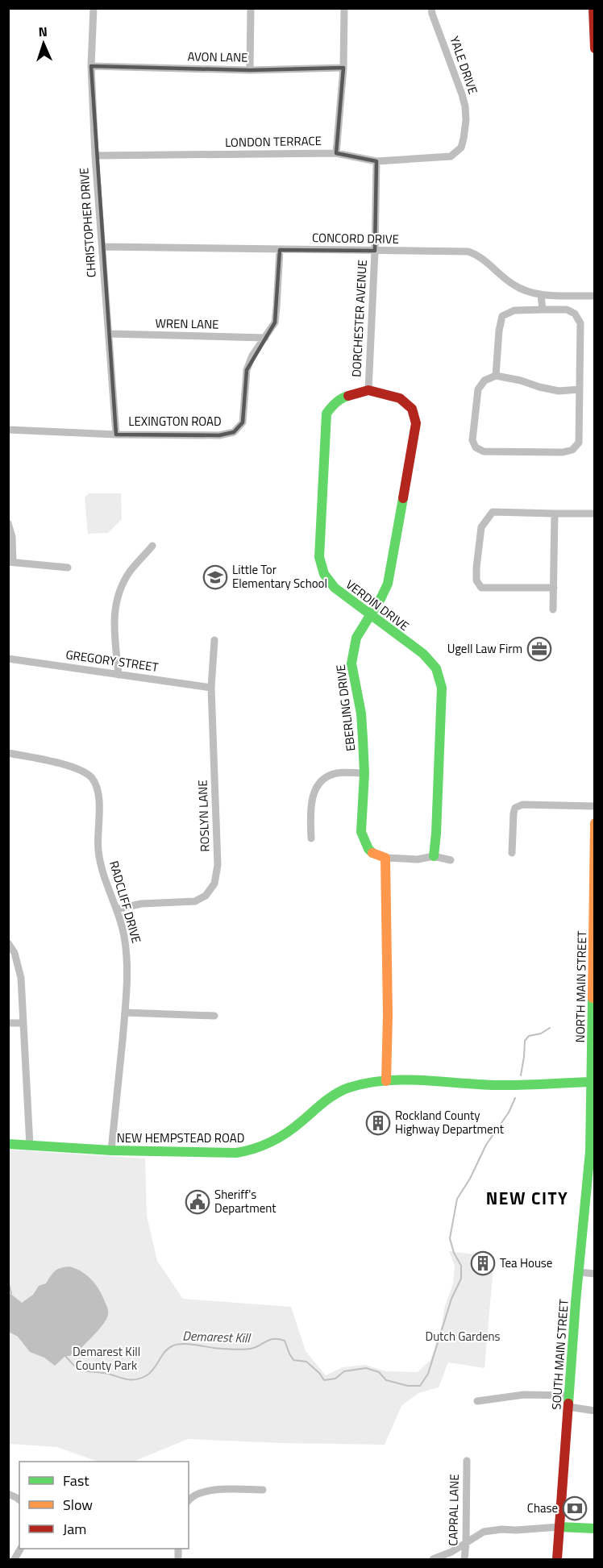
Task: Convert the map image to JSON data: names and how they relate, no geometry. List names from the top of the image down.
{
  "streets": {
    "street": [
      "AVON LANE",
      "YALE DRIVE",
      "LONDON TERRACE",
      "CHRISTOPHER DRIVE",
      "CONCORD DRIVE",
      "DORCHESTER AVENUE",
      "WREN LANE",
      "LEXINGTON ROAD",
      "VERDIN DRIVE",
      "GREGORY STREET",
      "EBERLING DRIVE",
      "ROSLYN LANE",
      "RADCLIFF DRIVE",
      "NORTH MAIN STREET",
      "NEW HEMPSTEAD ROAD",
      "SOUTH MAIN STREET",
      "CAPRAL LANE"
    ]
  },
  "crossings": [
    ["AVON LANE", "CHRISTOPHER DRIVE"],
    ["YALE DRIVE", "LONDON TERRACE"],
    ["LONDON TERRACE", "CHRISTOPHER DRIVE"],
    ["LONDON TERRACE", "DORCHESTER AVENUE"],
    ["CHRISTOPHER DRIVE", "CONCORD DRIVE"],
    ["CHRISTOPHER DRIVE", "WREN LANE"],
    ["CHRISTOPHER DRIVE", "LEXINGTON ROAD"],
    ["CONCORD DRIVE", "DORCHESTER AVENUE"],
    ["CONCORD DRIVE", "LEXINGTON ROAD"],
    ["DORCHESTER AVENUE", "VERDIN DRIVE"],
    ["DORCHESTER AVENUE", "EBERLING DRIVE"],
    ["WREN LANE", "LEXINGTON ROAD"],
    ["VERDIN DRIVE", "EBERLING DRIVE"],
    ["GREGORY STREET", "ROSLYN LANE"],
    ["ROSLYN LANE", "RADCLIFF DRIVE"],
    ["RADCLIFF DRIVE", "NEW HEMPSTEAD ROAD"],
    ["NORTH MAIN STREET", "NEW HEMPSTEAD ROAD"],
    ["NORTH MAIN STREET", "SOUTH MAIN STREET"]
  ],
  "districts": ["NEW CITY"],
  "water": ["Demarest Kill"],
  "parks": ["Dutch Gardens", "Demarest Kill County Park"],
  "places": {
    "school or university": ["Little Tor Elementary School"],
    "office": ["Ugell Law Firm"],
    "building": ["Rockland County Highway Department", "Tea House"],
    "public building": ["Sheriff's Department"],
    "bank": ["Chase"]
  },
  "legend": ["Fast", "Slow", "Jam"],
  "north": "top"
}
